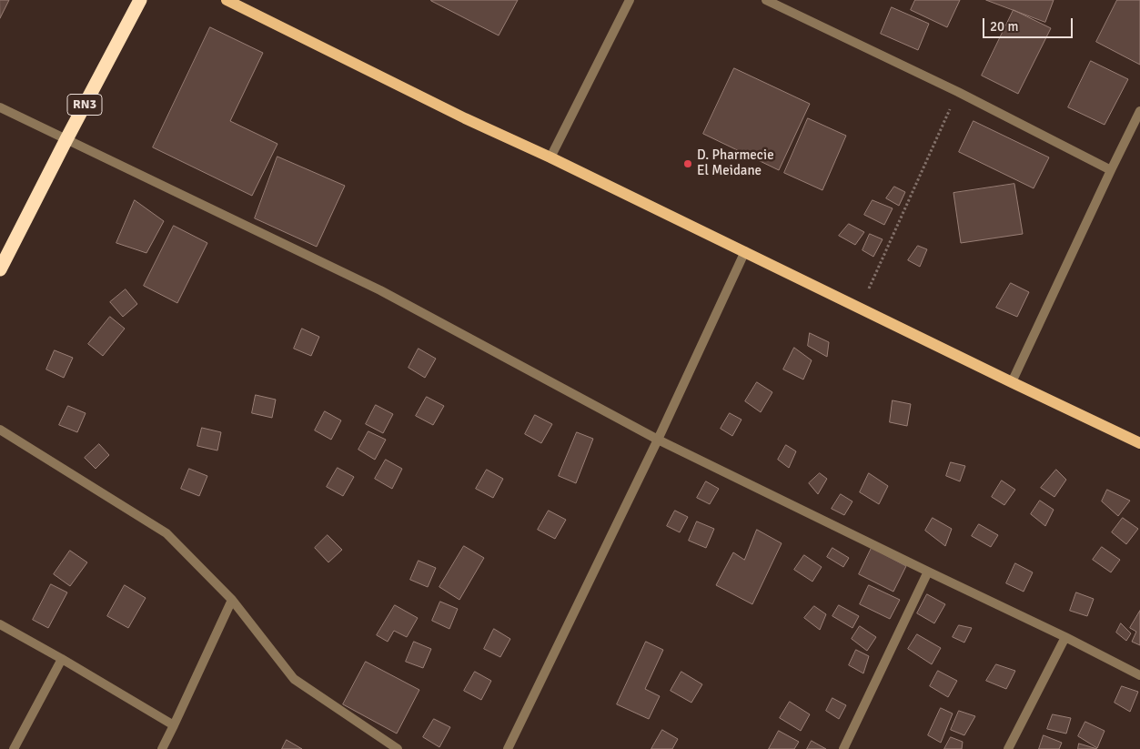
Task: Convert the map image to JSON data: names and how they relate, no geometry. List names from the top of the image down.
{
  "streets": {
    "highway": ["RN3"]
  },
  "places": ["D. Pharmecie El Meidane"],
  "scale_bar": "20 m"
}
